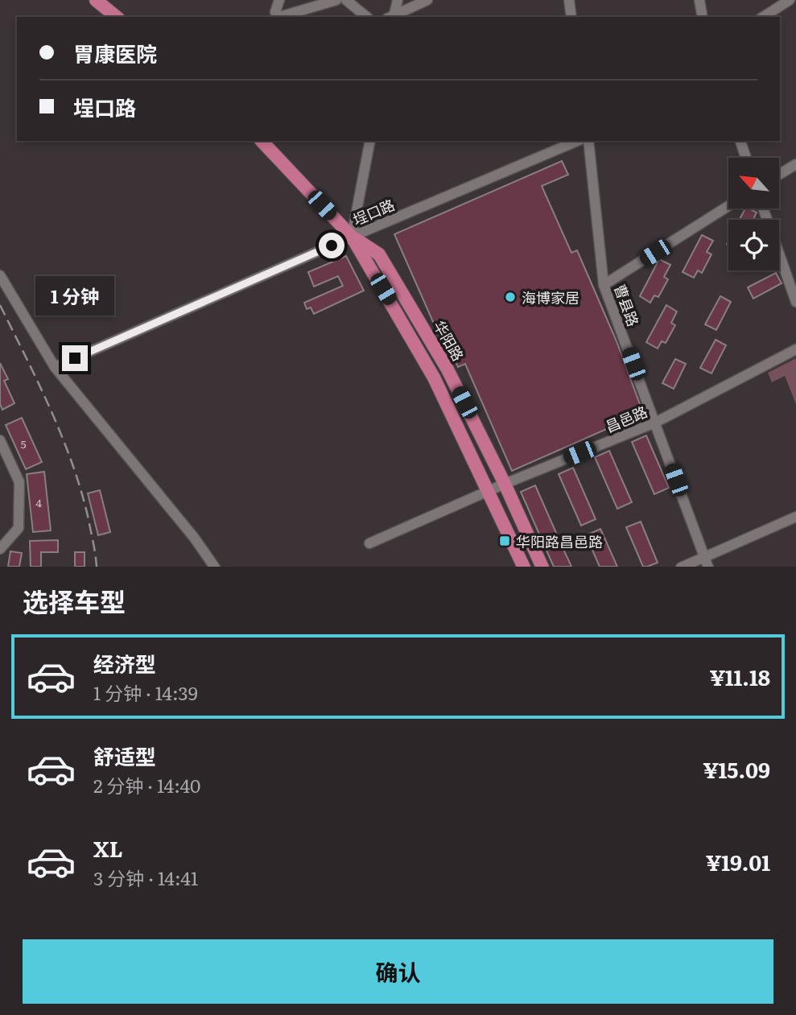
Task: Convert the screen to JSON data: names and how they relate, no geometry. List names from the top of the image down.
{
  "streets": {
    "main road": ["华阳路"],
    "street": ["埕口路", "曹县路", "昌邑路"]
  },
  "crossings": [
    ["埕口路", "华阳路"],
    ["曹县路", "昌邑路"],
    ["华阳路", "昌邑路"]
  ],
  "places": {
    "other": ["海博家居"],
    "transit": ["华阳路昌邑路"]
  },
  "house_numbers": ["5", "4"],
  "north": "top left",
  "page": {
    "banner": ["胃康医院", "埕口路"],
    "bubble": "1 分钟",
    "heading": "选择车型",
    "list": [
      {
        "name": "经济型",
        "note": "1 分钟 · 14:39",
        "value": "¥11.18"
      },
      {
        "name": "舒适型",
        "note": "2 分钟 · 14:40",
        "value": "¥15.09"
      },
      {
        "name": "XL",
        "note": "3 分钟 · 14:41",
        "value": "¥19.01"
      }
    ],
    "buttons": "确认"
  }
}
